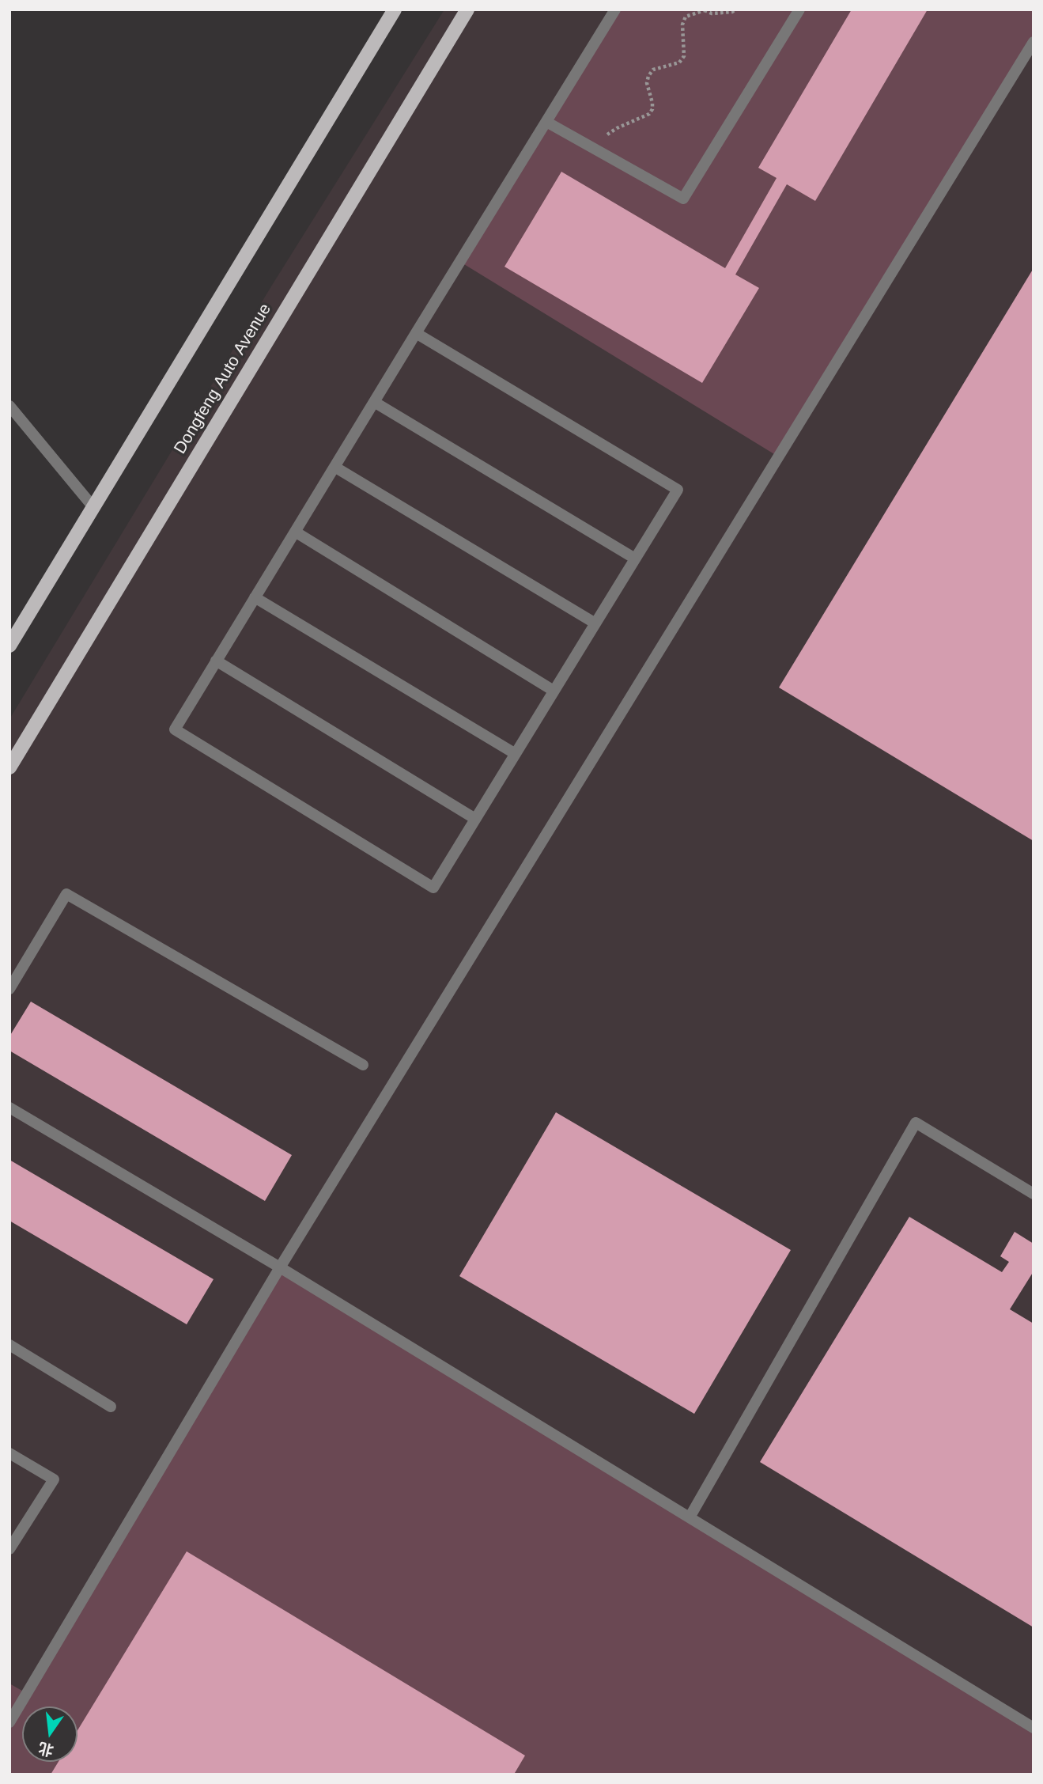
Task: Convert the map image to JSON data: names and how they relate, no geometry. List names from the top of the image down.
{
  "streets": {
    "main road": ["Dongfeng Auto Avenue"]
  },
  "north": "bottom"
}
